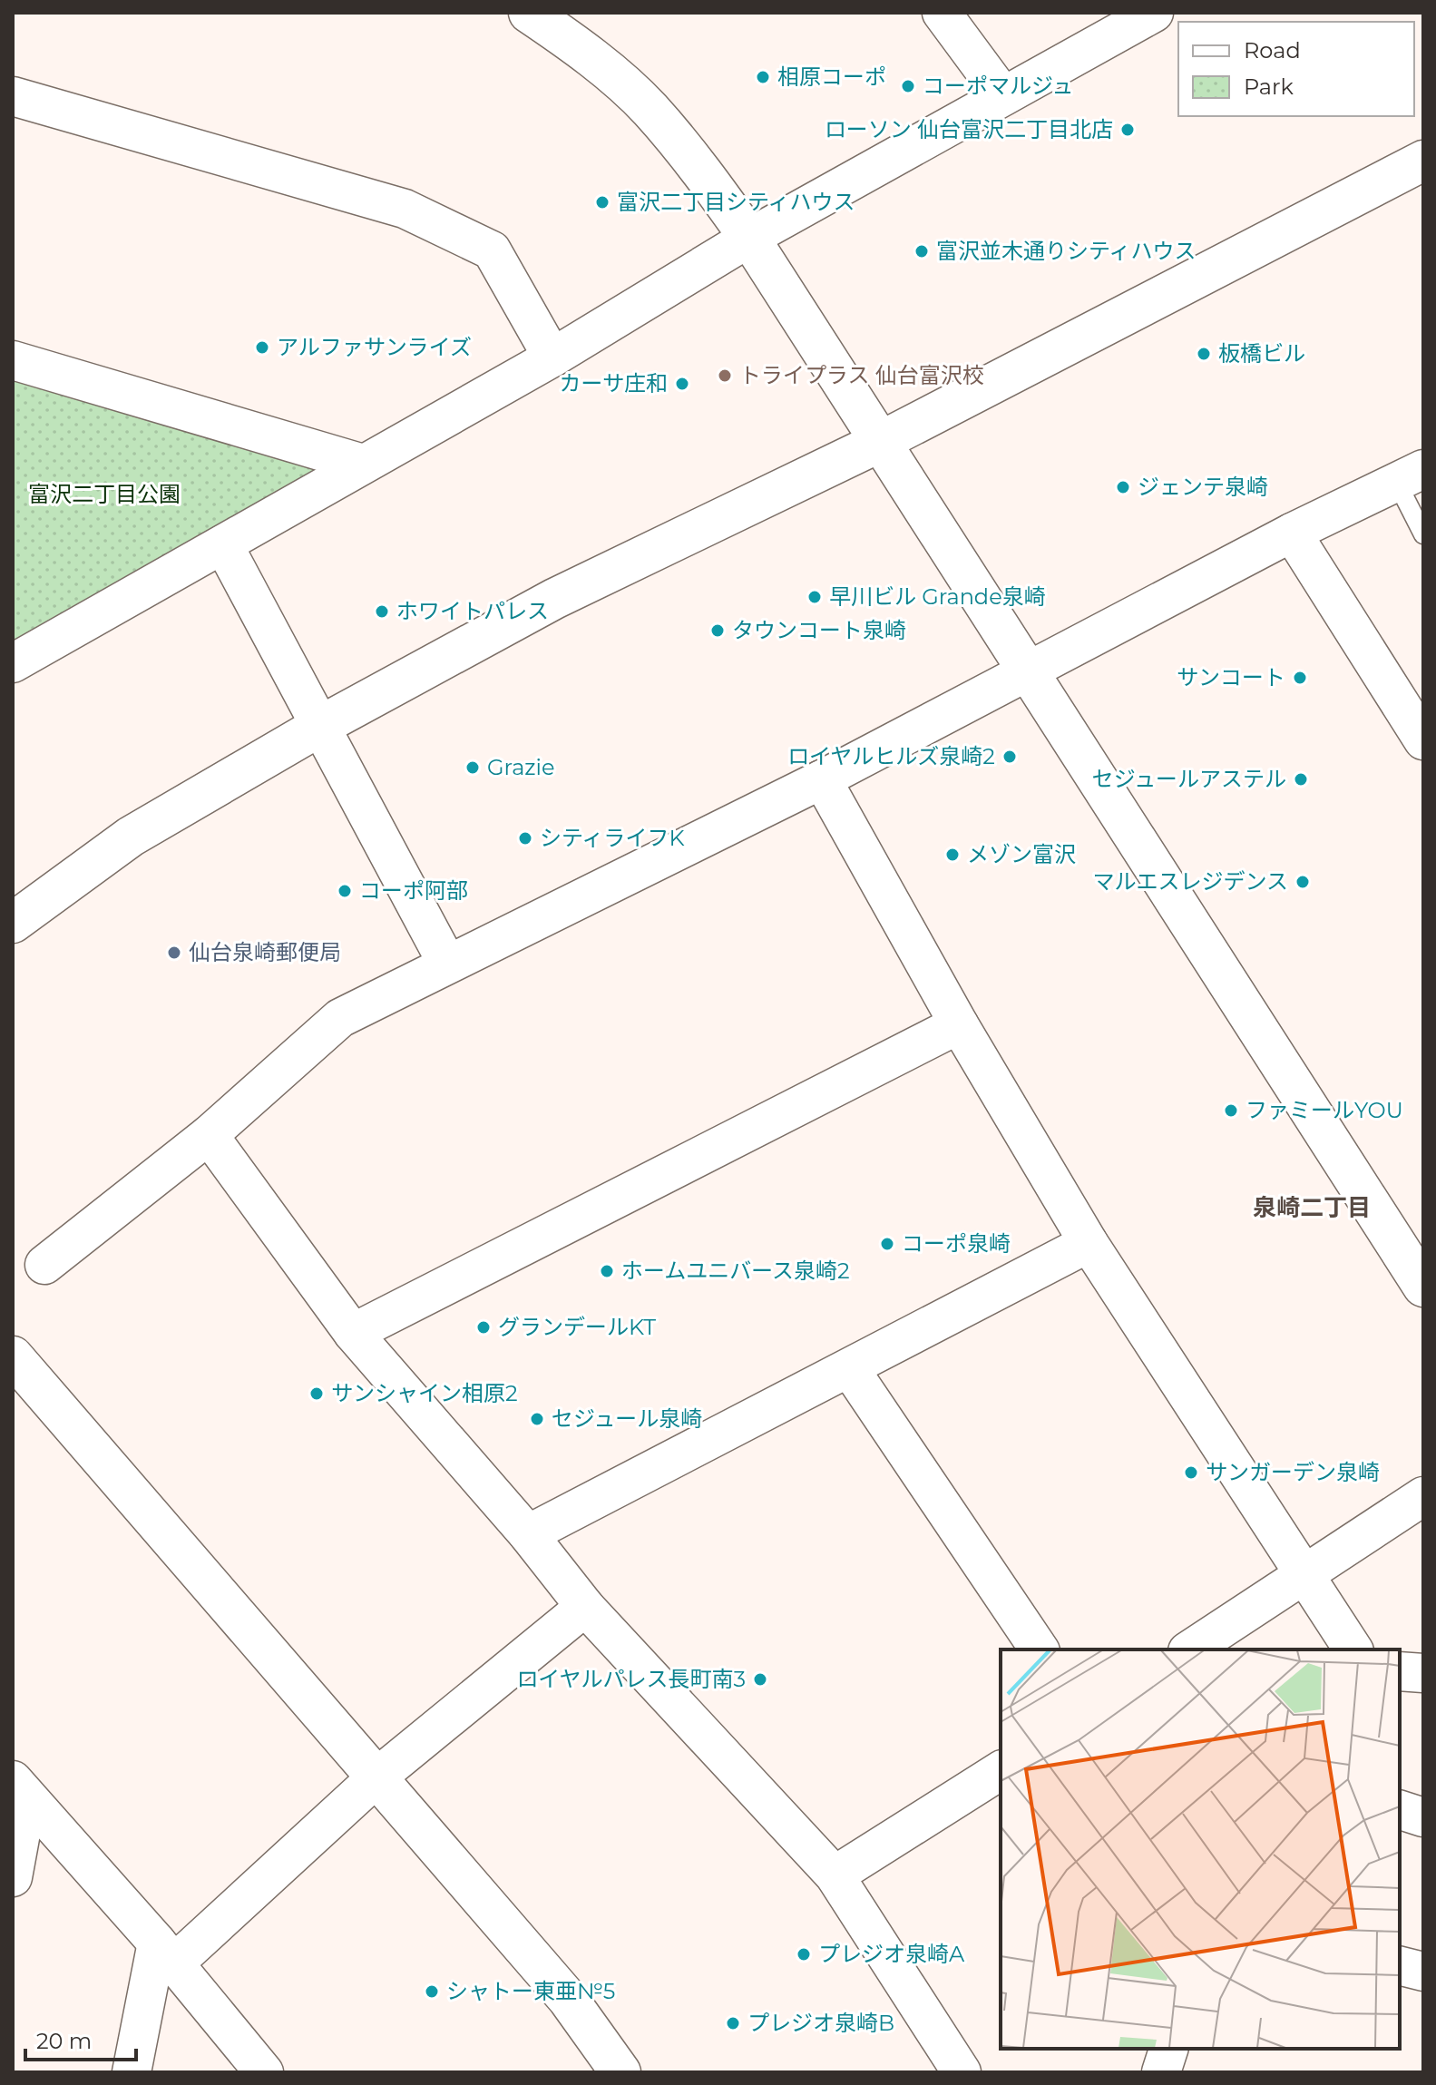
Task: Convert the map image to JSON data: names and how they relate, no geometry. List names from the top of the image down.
{
  "districts": ["泉崎二丁目"],
  "parks": ["富沢二丁目公園"],
  "places": [
    "相原コーポ",
    "コーポマルジュ",
    "ローソン 仙台富沢二丁目北店",
    "富沢二丁目シティハウス",
    "富沢並木通りシティハウス",
    "アルファサンライズ",
    "板橋ビル",
    "トライプラス 仙台富沢校",
    "カーサ庄和",
    "ジェンテ泉崎",
    "早川ビル Grande泉崎",
    "ホワイトパレス",
    "タウンコート泉崎",
    "サンコート",
    "ロイヤルヒルズ泉崎2",
    "Grazie",
    "セジュールアステル",
    "シティライフK",
    "メゾン富沢",
    "マルエスレジデンス",
    "コーポ阿部",
    "仙台泉崎郵便局",
    "ファミールYOU",
    "コーポ泉崎",
    "ホームユニバース泉崎2",
    "グランデールKT",
    "サンシャイン相原2",
    "セジュール泉崎",
    "サンガーデン泉崎",
    "ロイヤルパレス長町南3",
    "プレジオ泉崎A",
    "シャトー東亜№5",
    "プレジオ泉崎B"
  ],
  "legend": ["Road", "Park"],
  "scale_bar": "20 m"
}
